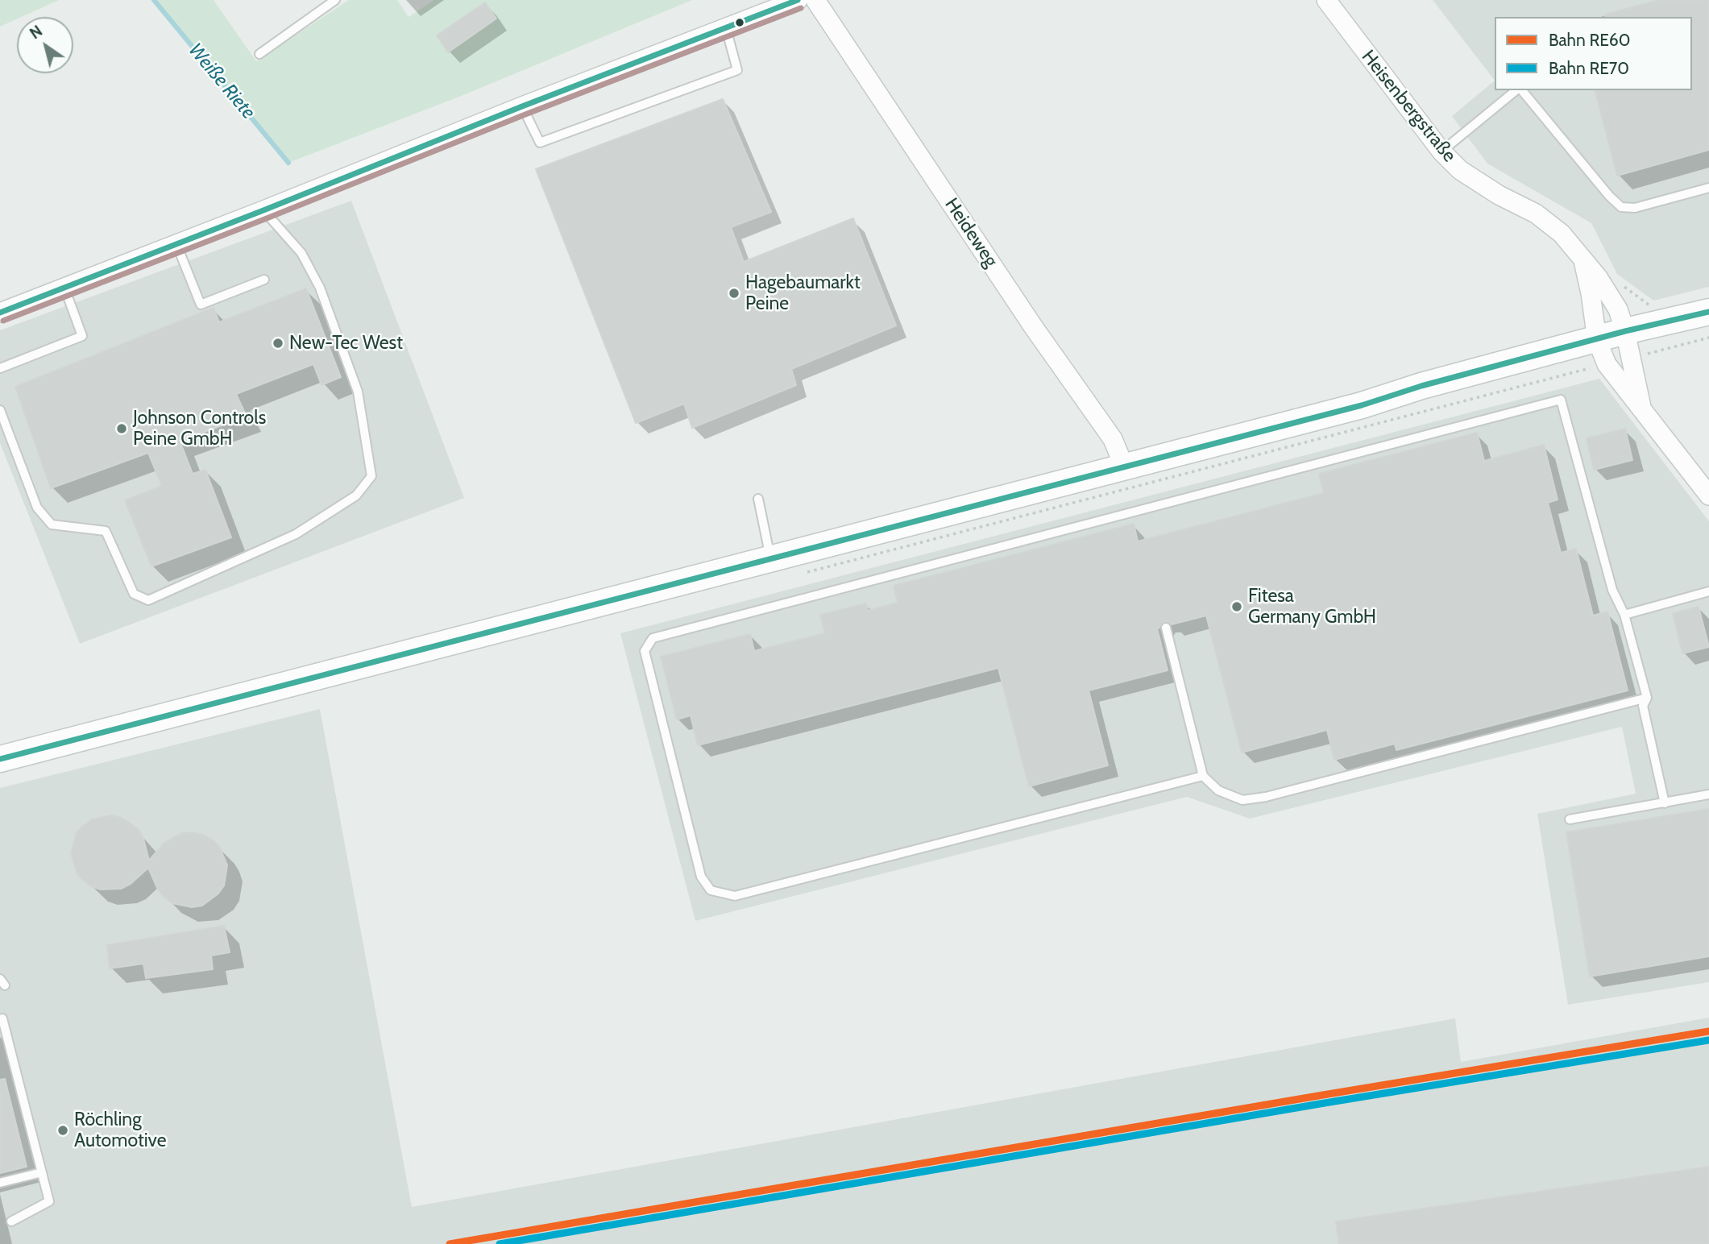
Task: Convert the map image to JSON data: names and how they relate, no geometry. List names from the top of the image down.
{
  "streets": {
    "street": ["Heisenbergstraße", "Heideweg"]
  },
  "water": ["Weiße Riete"],
  "places": [
    "Hagebaumarkt Peine",
    "New-Tec West",
    "Johnson Controls Peine GmbH",
    "Fitesa Germany GmbH",
    "Röchling Automotive"
  ],
  "lines": ["rail line RE60", "rail line RE70"],
  "legend": ["Bahn RE60", "Bahn RE70"],
  "north": "top left"
}
